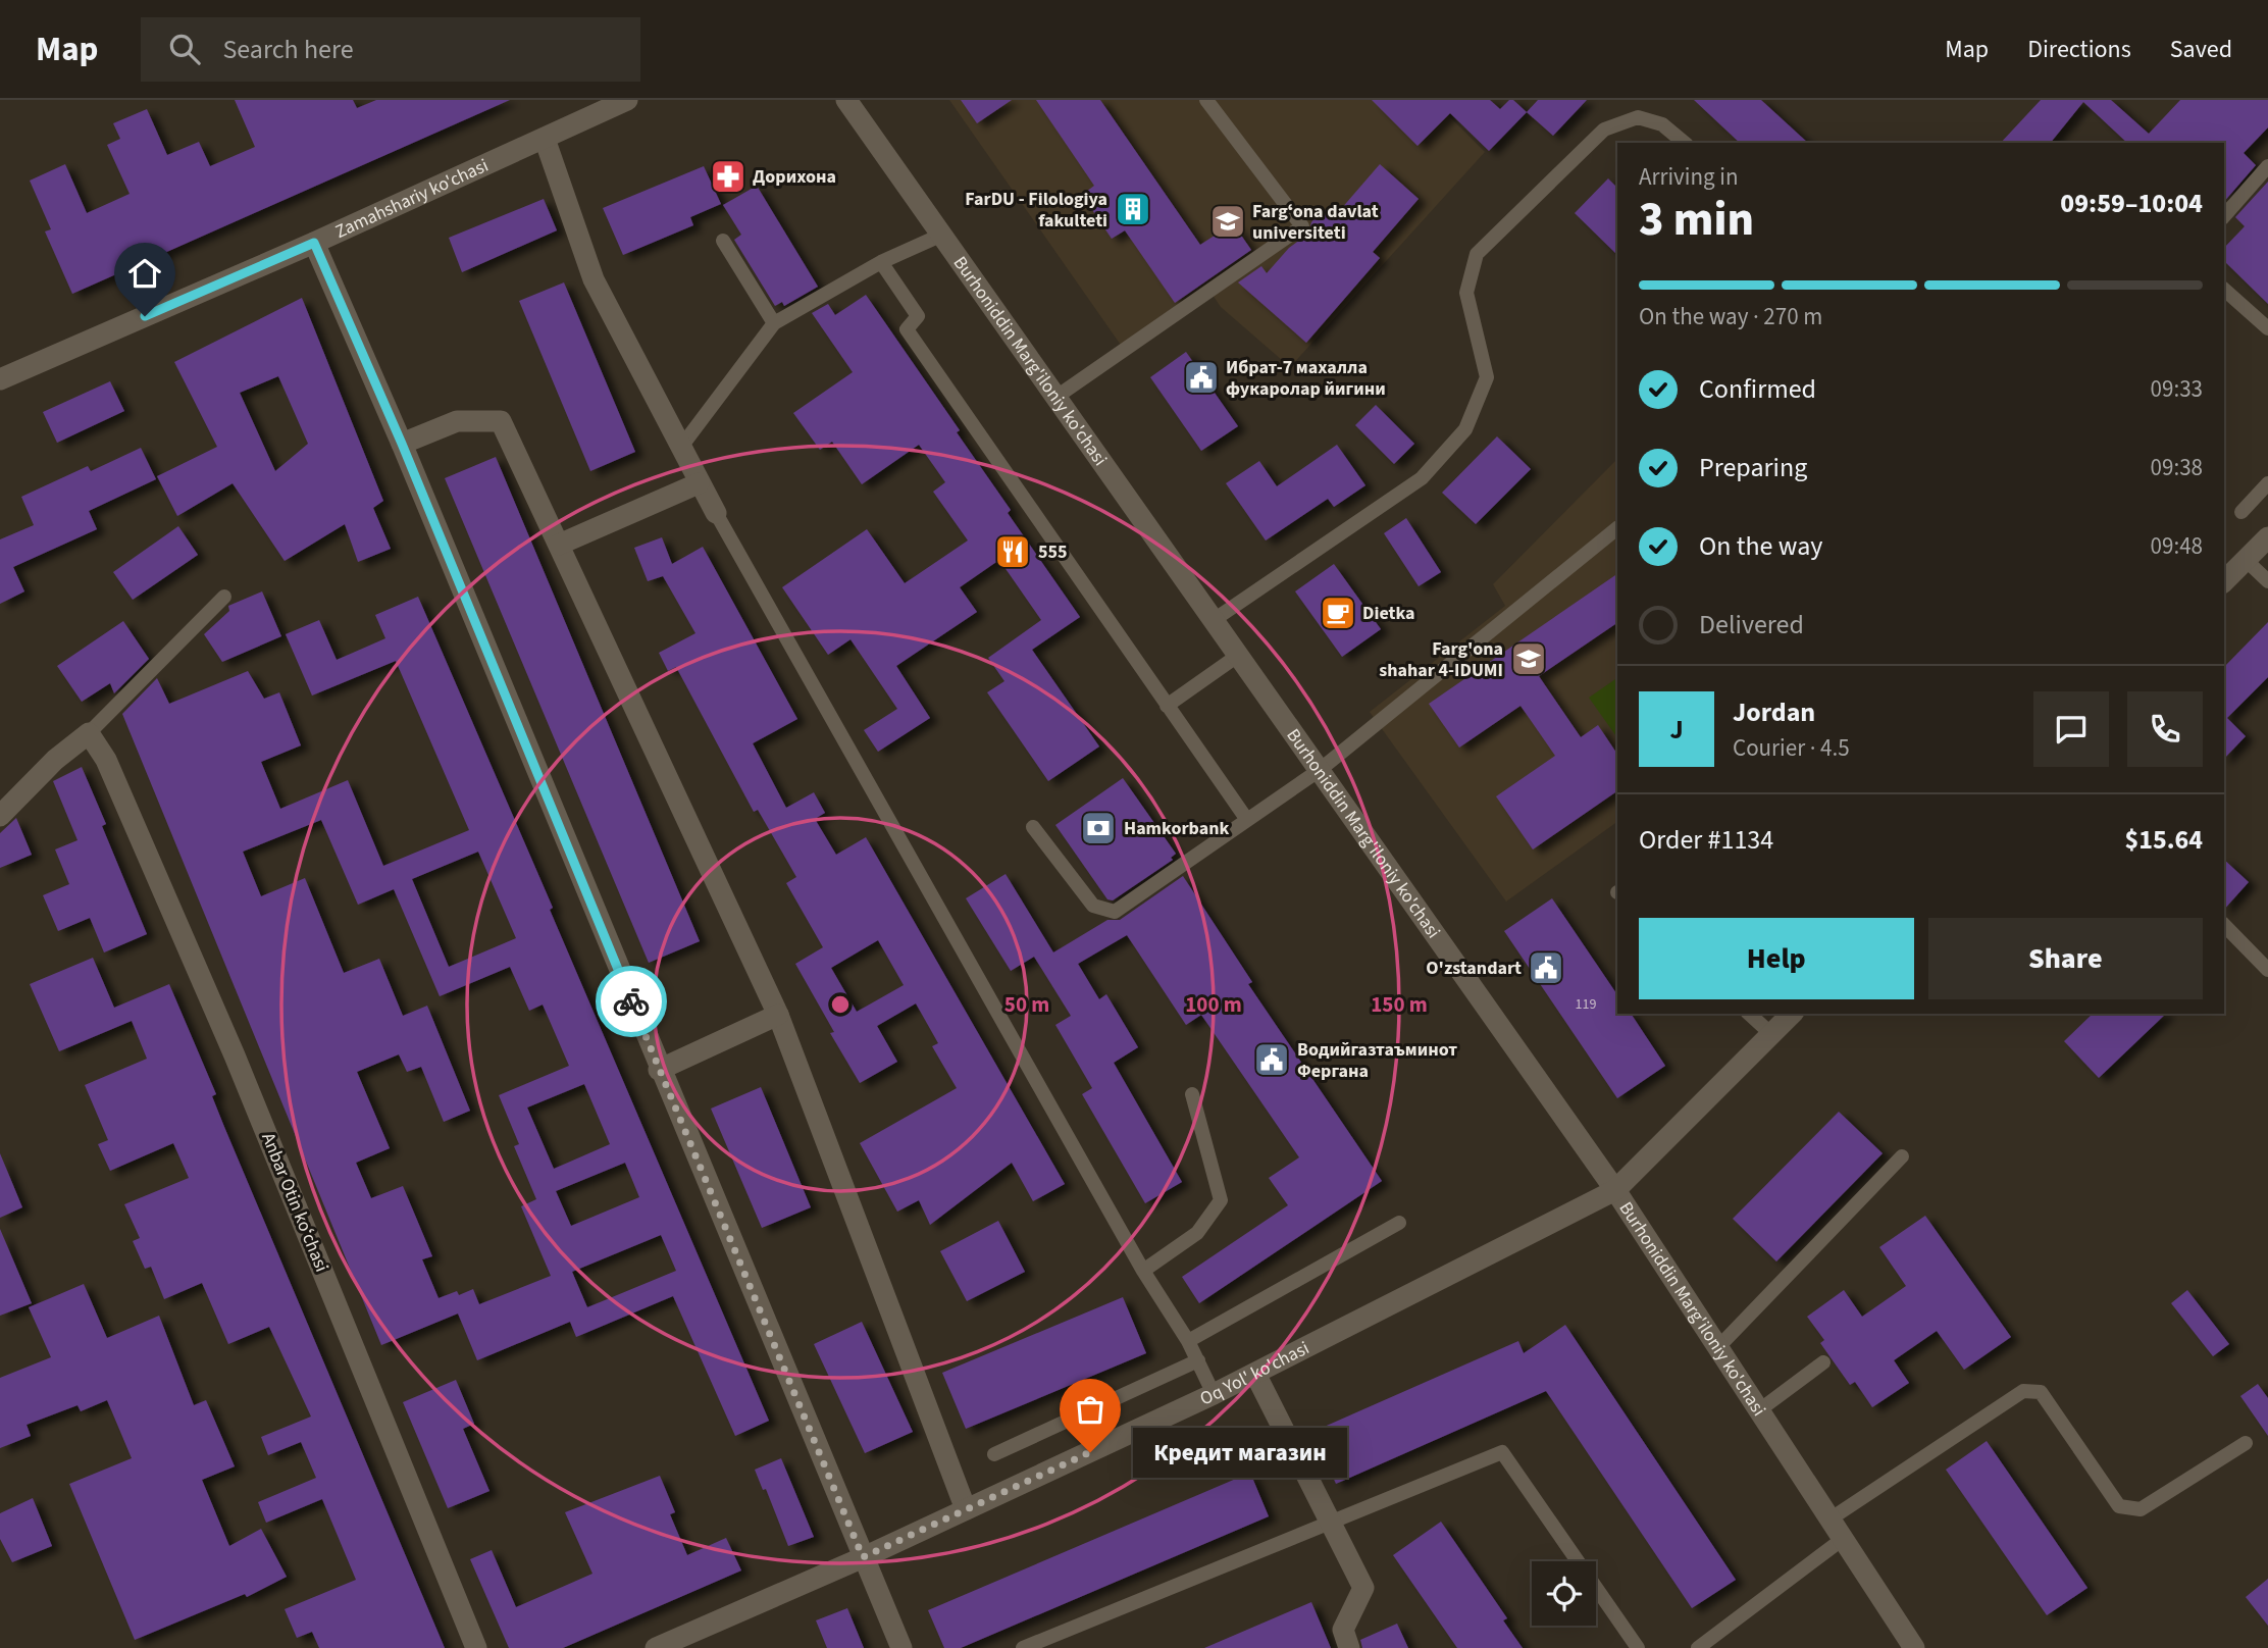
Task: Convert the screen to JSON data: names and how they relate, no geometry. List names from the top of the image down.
{
  "streets": {
    "street": [
      "Zamahshariy ko'chasi",
      "Burhoniddin Marg'iloniy ko'chasi",
      "Anbar Otin koʻchasi",
      "Oq Yol' ko'chasi"
    ]
  },
  "crossings": [
    ["Burhoniddin Marg'iloniy ko'chasi", "Oq Yol' ko'chasi"]
  ],
  "places": {
    "pharmacy": ["Дорихона"],
    "building": ["FarDU - Filologiya fakulteti"],
    "school or university": ["Fargʻona davlat universiteti", "Farg'ona shahar 4-IDUMI"],
    "public building": ["Ибрат-7 махалла фукаролар йигини", "O'zstandart", "Водийгазтаъминот Фергана"],
    "restaurant": ["555"],
    "cafe": ["Dietka"],
    "bank": ["Hamkorbank"],
    "other": ["Кредит магазин"]
  },
  "house_numbers": ["119"],
  "page": {
    "header": "Map",
    "search": "Search here",
    "nav": ["Map", "Directions", "Saved"],
    "heading": ["3 min", "Arriving in", "09:59–10:04"],
    "panel": [
      "Jordan",
      "Courier · 4.5",
      "Order #1134",
      "$15.64"
    ],
    "bar": "On the way · 270 m",
    "list": [
      ["Confirmed", "09:33"],
      ["Preparing", "09:38"],
      ["On the way", "09:48"],
      "Delivered"
    ],
    "round": "J",
    "buttons": ["Help", "Share"],
    "bubble": "Кредит магазин"
  },
  "rings": ["50 m", "100 m", "150 m"]
}
